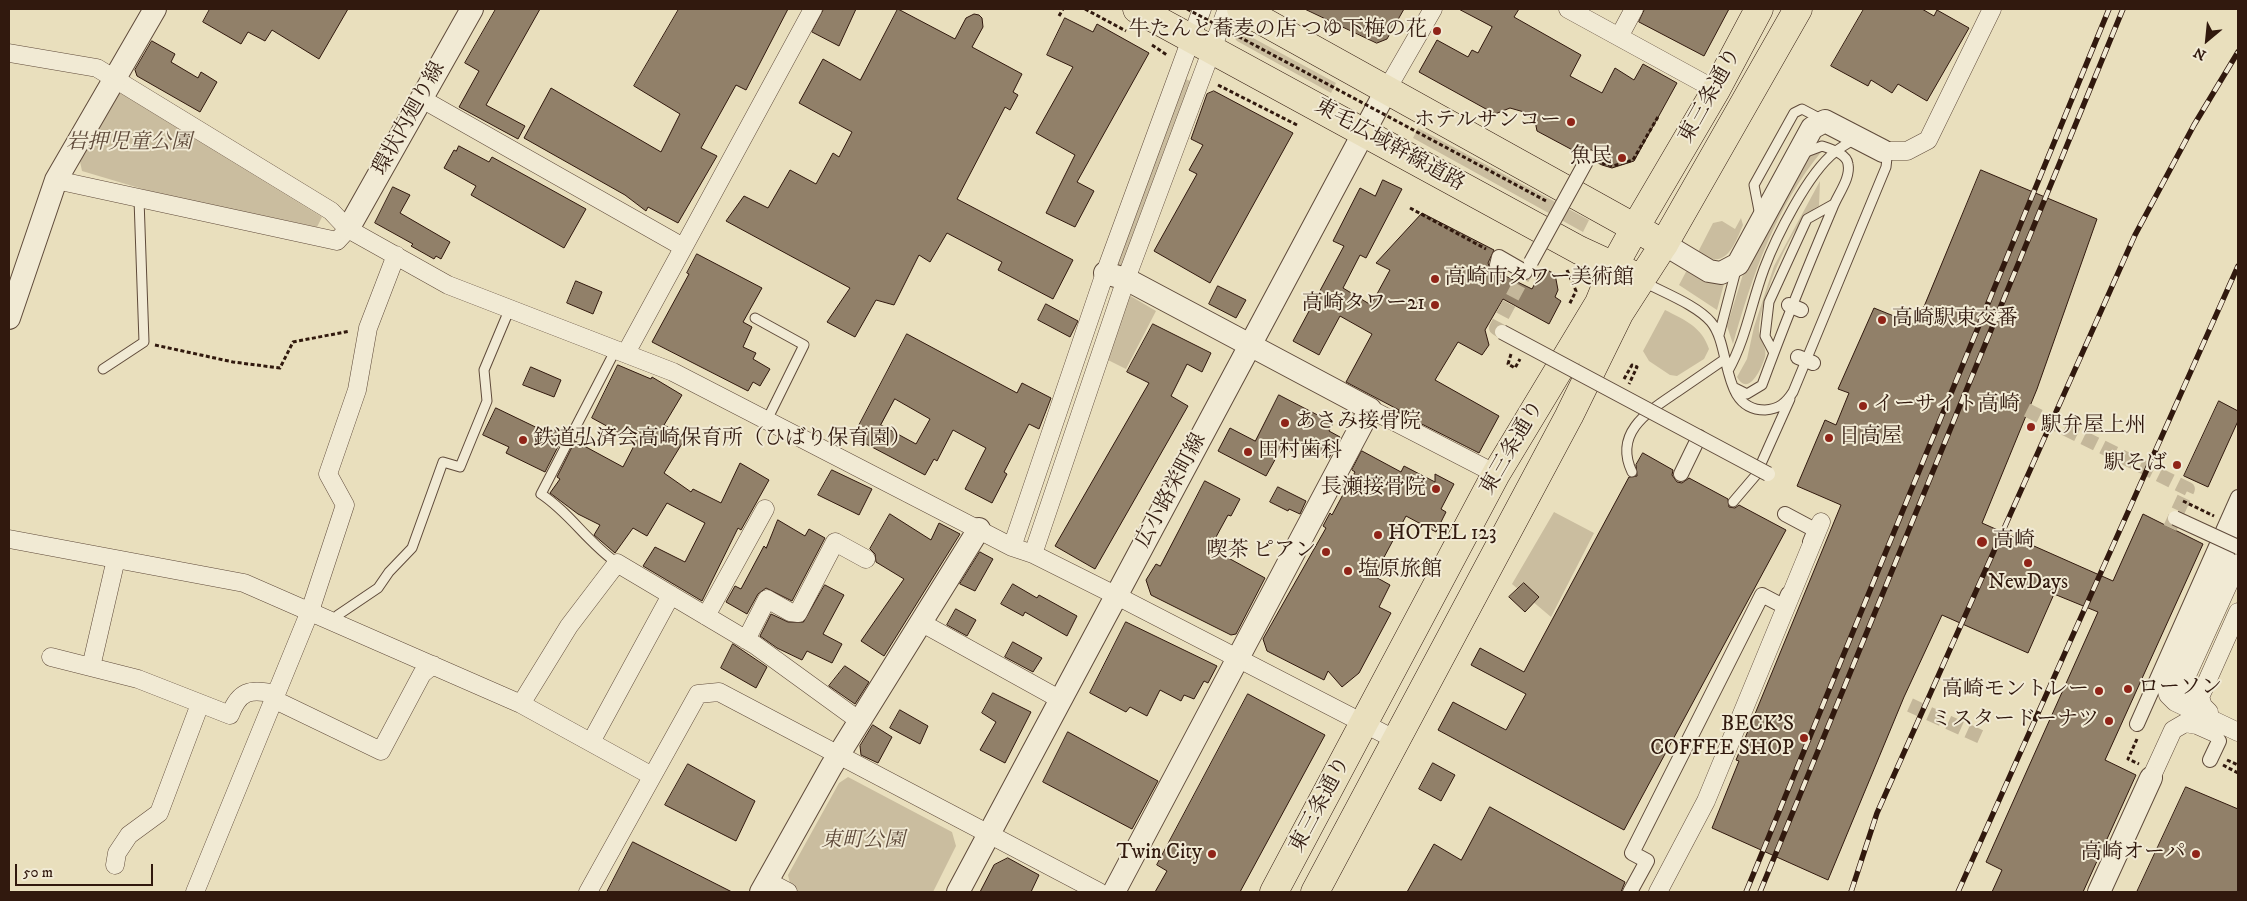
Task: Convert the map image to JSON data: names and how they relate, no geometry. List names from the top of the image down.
{
  "streets": {
    "main road": ["東三条通り", "東毛広域幹線道路"],
    "street": ["環状内廻り線", "広小路栄町線"]
  },
  "crossings": [
    ["東三条通り", "東毛広域幹線道路"],
    ["東毛広域幹線道路", "広小路栄町線"]
  ],
  "parks": ["岩押児童公園", "東町公園"],
  "places": [
    "牛たんと蕎麦の店 つゆ下梅の花",
    "ホテルサンコー",
    "魚民",
    "高崎市タワー美術館",
    "高崎タワー21",
    "高崎駅東交番",
    "イーサイト高崎",
    "あさみ接骨院",
    "駅弁屋上州",
    "日高屋",
    "鉄道弘済会高崎保育所（ひばり保育園）",
    "田村歯科",
    "駅そば",
    "長瀬接骨院",
    "HOTEL 123",
    "高崎",
    "喫茶 ピアン",
    "NewDays",
    "塩原旅館",
    "ローソン",
    "高崎モントレー",
    "ミスタードーナツ",
    "BECK'S COFFEE SHOP",
    "Twin City",
    "高崎オーパ"
  ],
  "scale_bar": "50 m",
  "north": "bottom left"
}
